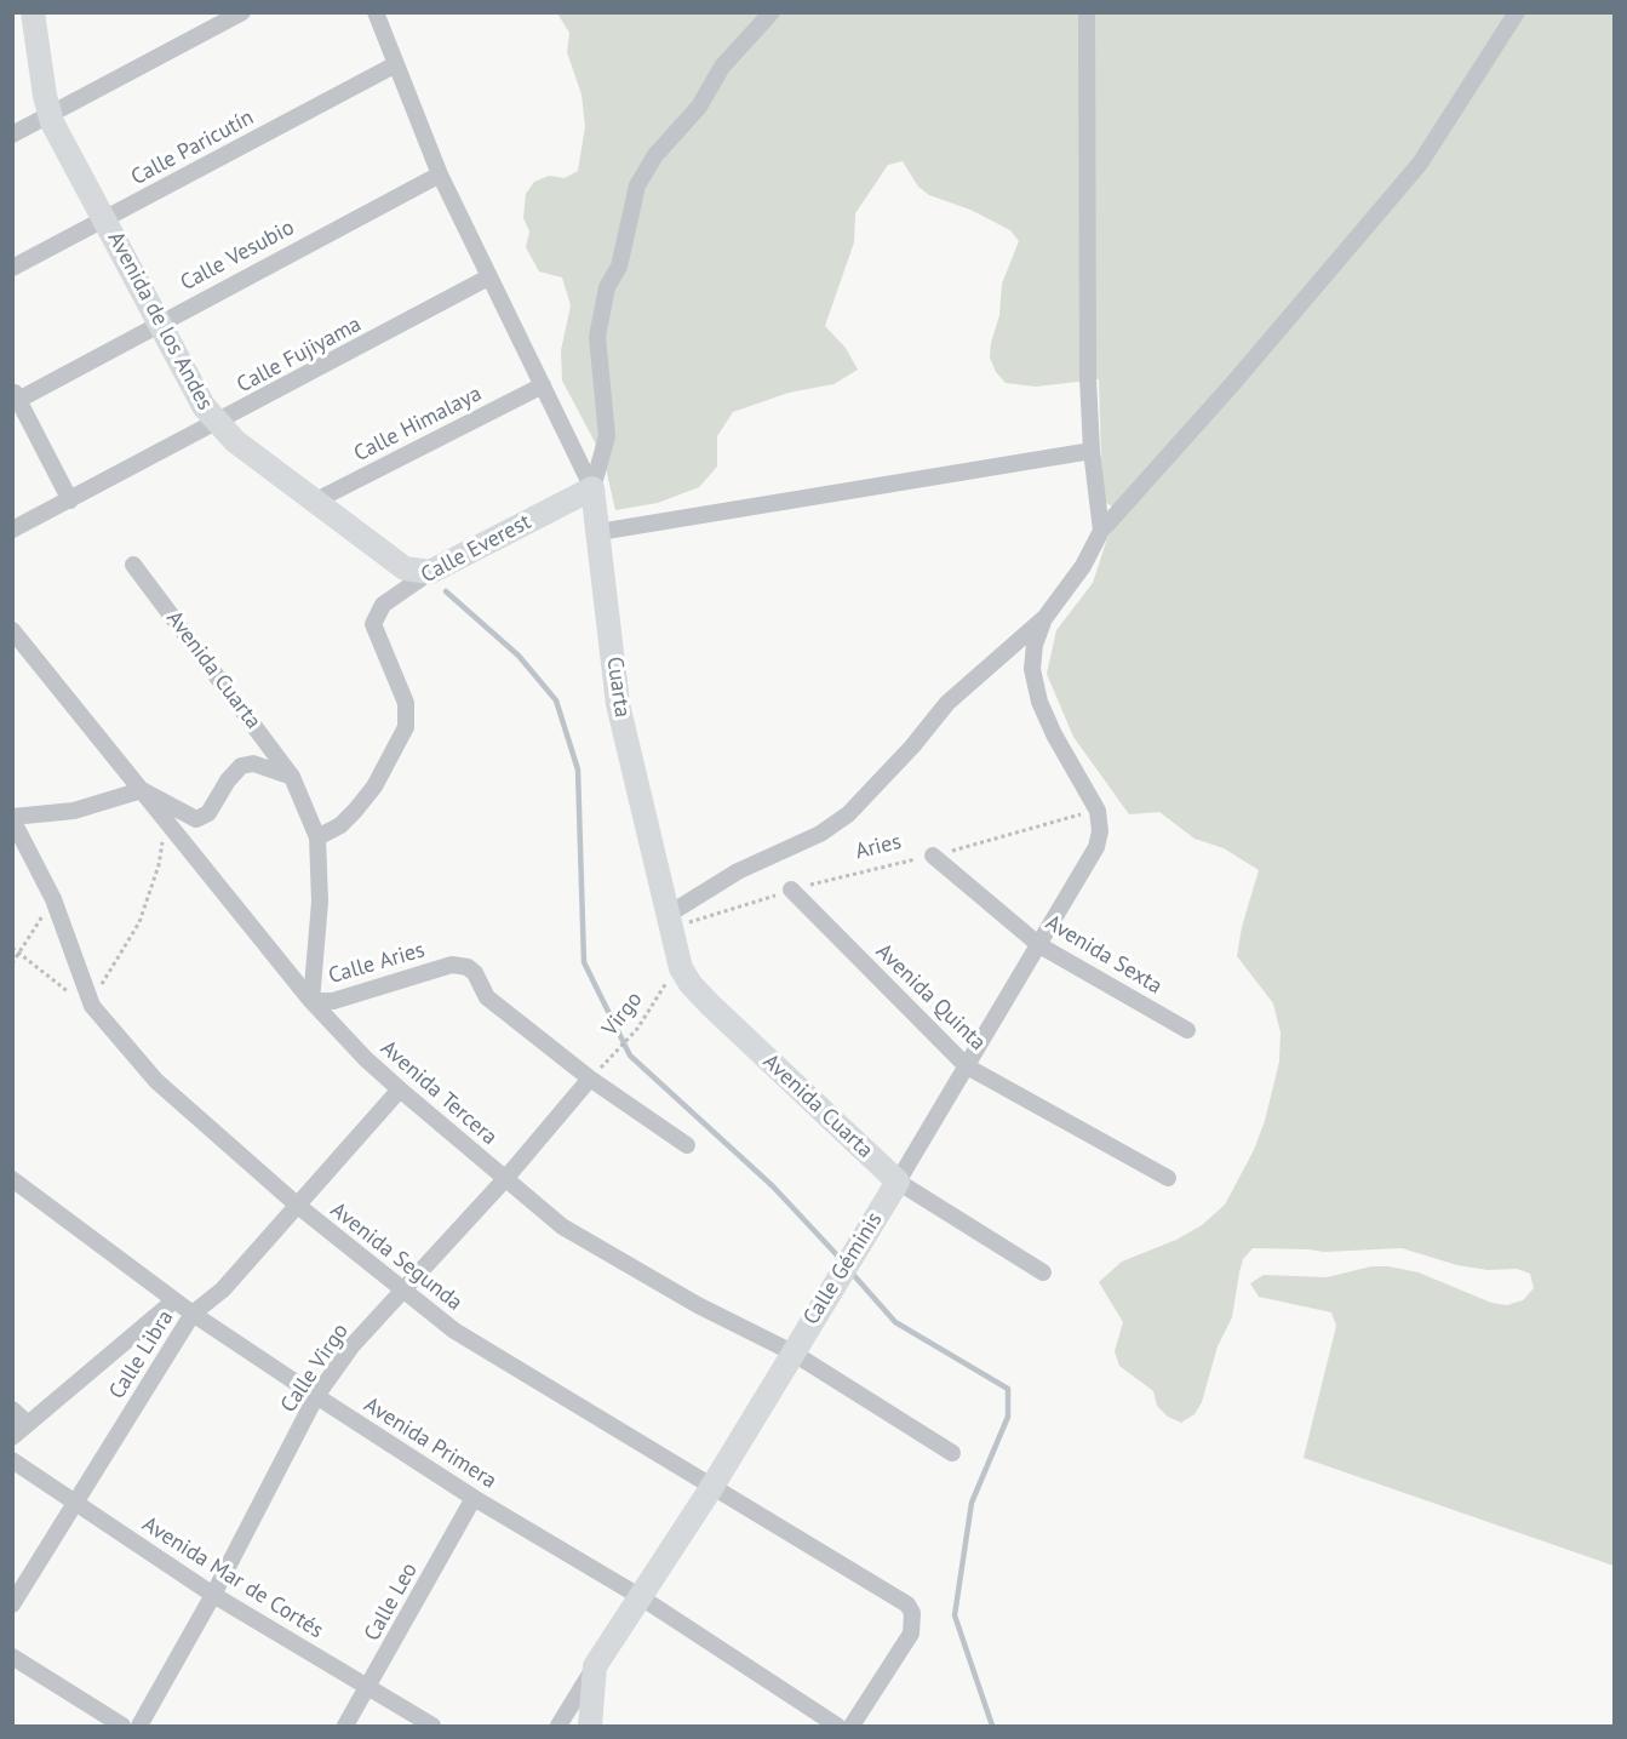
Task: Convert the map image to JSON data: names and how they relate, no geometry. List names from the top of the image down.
{
  "streets": {
    "street": [
      "Calle Paricutín",
      "Calle Vesubio",
      "Avenida de los Andes",
      "Calle Fujiyama",
      "Calle Himalaya",
      "Calle Everest",
      "Avenida Cuarta",
      "Cuarta",
      "Avenida Sexta",
      "Calle Aries",
      "Avenida Quinta",
      "Avenida Tercera",
      "Avenida Segunda",
      "Calle Géminis",
      "Calle Libra",
      "Calle Virgo",
      "Avenida Primera",
      "Avenida Mar de Cortés",
      "Calle Leo"
    ],
    "path": ["Aries", "Virgo"]
  },
  "crossings": [
    ["Calle Paricutín", "Avenida de los Andes"],
    ["Calle Vesubio", "Avenida de los Andes"],
    ["Avenida de los Andes", "Calle Fujiyama"],
    ["Avenida de los Andes", "Calle Himalaya"],
    ["Avenida de los Andes", "Calle Everest"],
    ["Calle Everest", "Avenida Cuarta"],
    ["Calle Everest", "Cuarta"],
    ["Avenida Cuarta", "Cuarta"],
    ["Avenida Cuarta", "Aries"],
    ["Avenida Cuarta", "Virgo"],
    ["Avenida Cuarta", "Calle Géminis"],
    ["Aries", "Avenida Sexta"],
    ["Aries", "Avenida Quinta"],
    ["Aries", "Calle Géminis"],
    ["Avenida Sexta", "Calle Géminis"],
    ["Calle Aries", "Virgo"],
    ["Calle Aries", "Avenida Tercera"],
    ["Calle Aries", "Calle Virgo"],
    ["Avenida Quinta", "Calle Géminis"],
    ["Virgo", "Calle Virgo"],
    ["Avenida Tercera", "Calle Géminis"],
    ["Avenida Tercera", "Calle Libra"],
    ["Avenida Tercera", "Calle Virgo"],
    ["Avenida Segunda", "Calle Géminis"],
    ["Avenida Segunda", "Calle Libra"],
    ["Avenida Segunda", "Calle Virgo"],
    ["Calle Géminis", "Avenida Primera"],
    ["Calle Libra", "Avenida Primera"],
    ["Calle Libra", "Avenida Mar de Cortés"],
    ["Calle Virgo", "Avenida Primera"],
    ["Calle Virgo", "Avenida Mar de Cortés"],
    ["Avenida Primera", "Calle Leo"],
    ["Avenida Mar de Cortés", "Calle Leo"]
  ]
}
